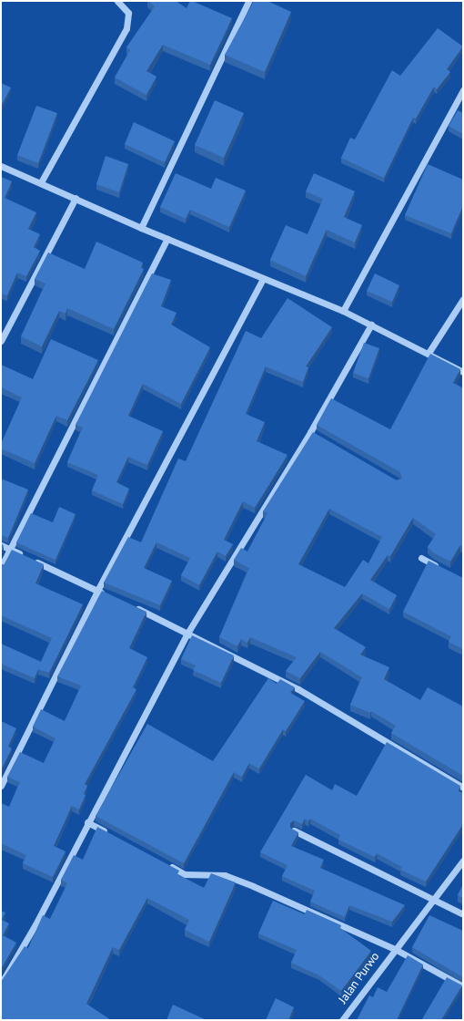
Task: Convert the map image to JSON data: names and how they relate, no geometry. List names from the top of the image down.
{
  "streets": {
    "street": ["Jalan Purwo"]
  }
}
